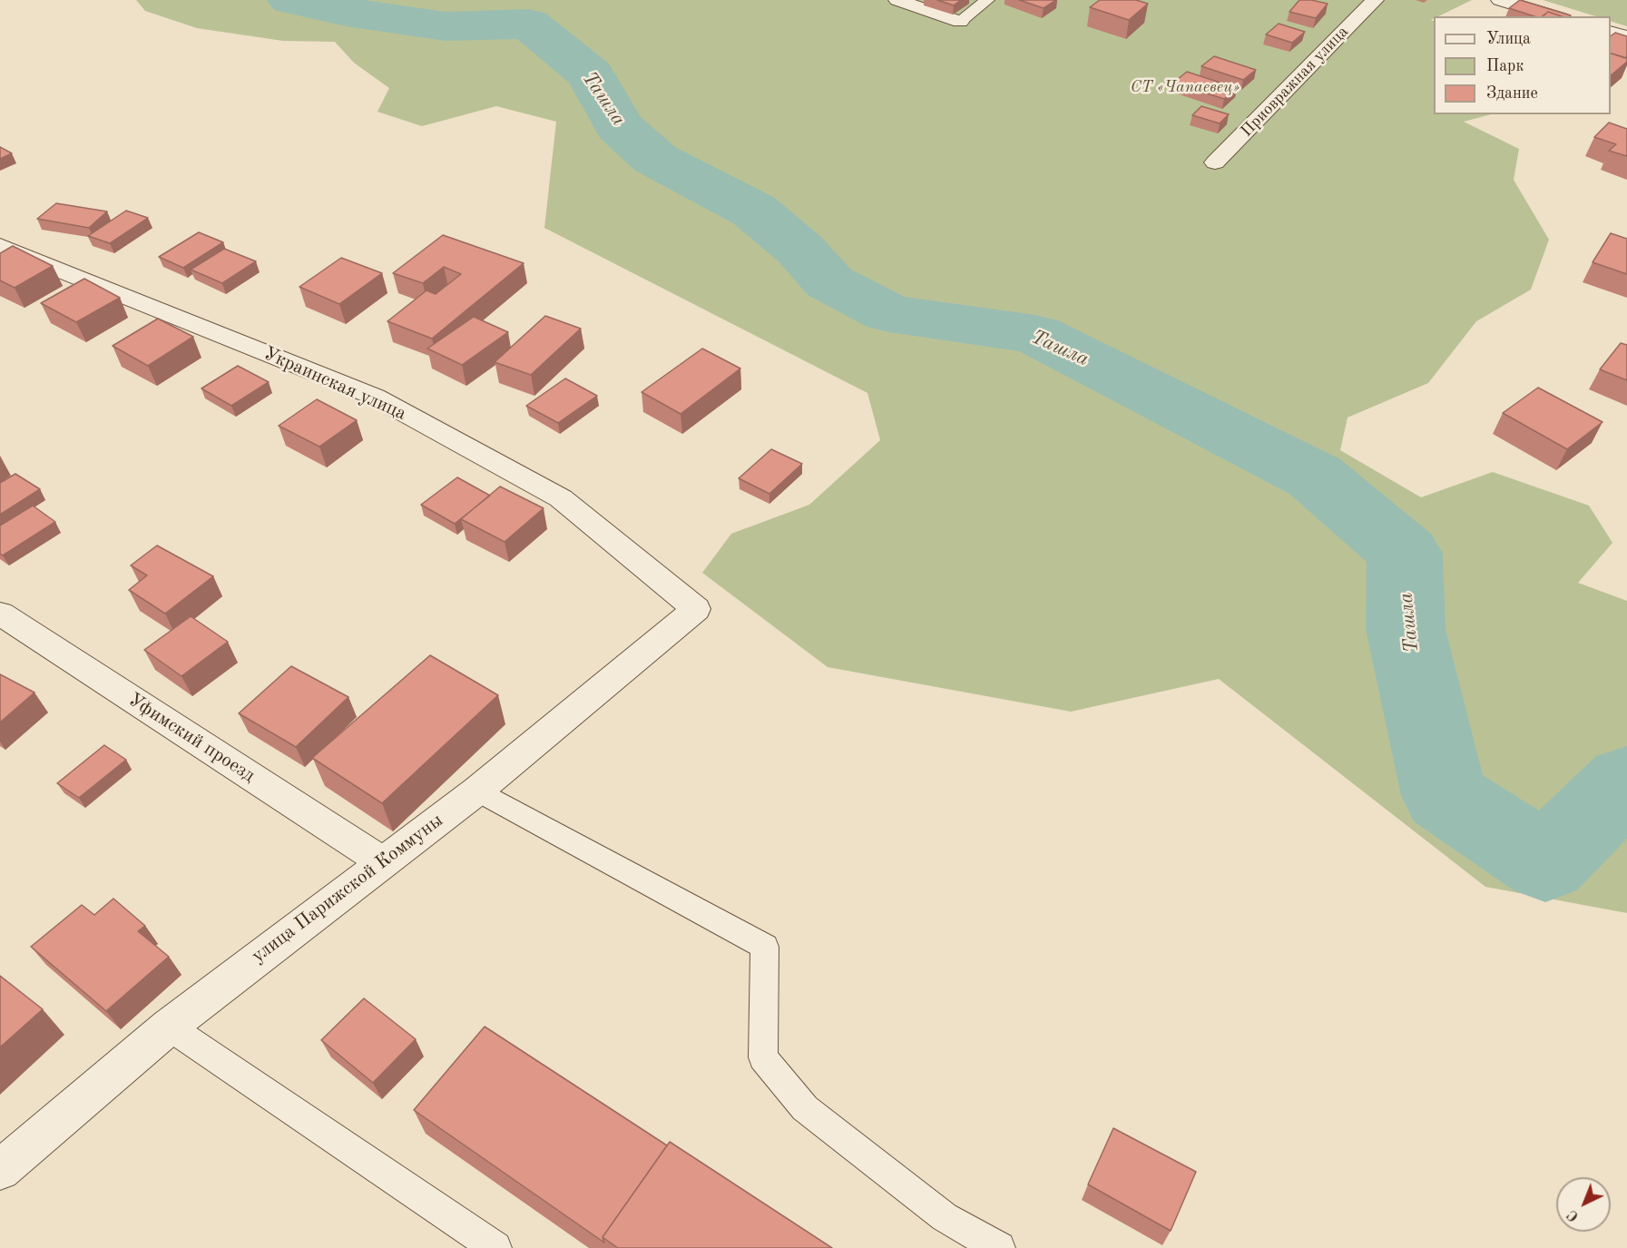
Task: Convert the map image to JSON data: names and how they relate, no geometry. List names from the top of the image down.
{
  "streets": {
    "street": [
      "Приовражная улица",
      "Украинская улица",
      "Уфимский проезд",
      "улица Парижской Коммуны"
    ]
  },
  "crossings": [
    ["Украинская улица", "улица Парижской Коммуны"],
    ["Уфимский проезд", "улица Парижской Коммуны"]
  ],
  "water": ["Ташла"],
  "parks": ["СТ «Чапаевец»"],
  "legend": ["Улица", "Парк", "Здание"],
  "north": "bottom left"
}
